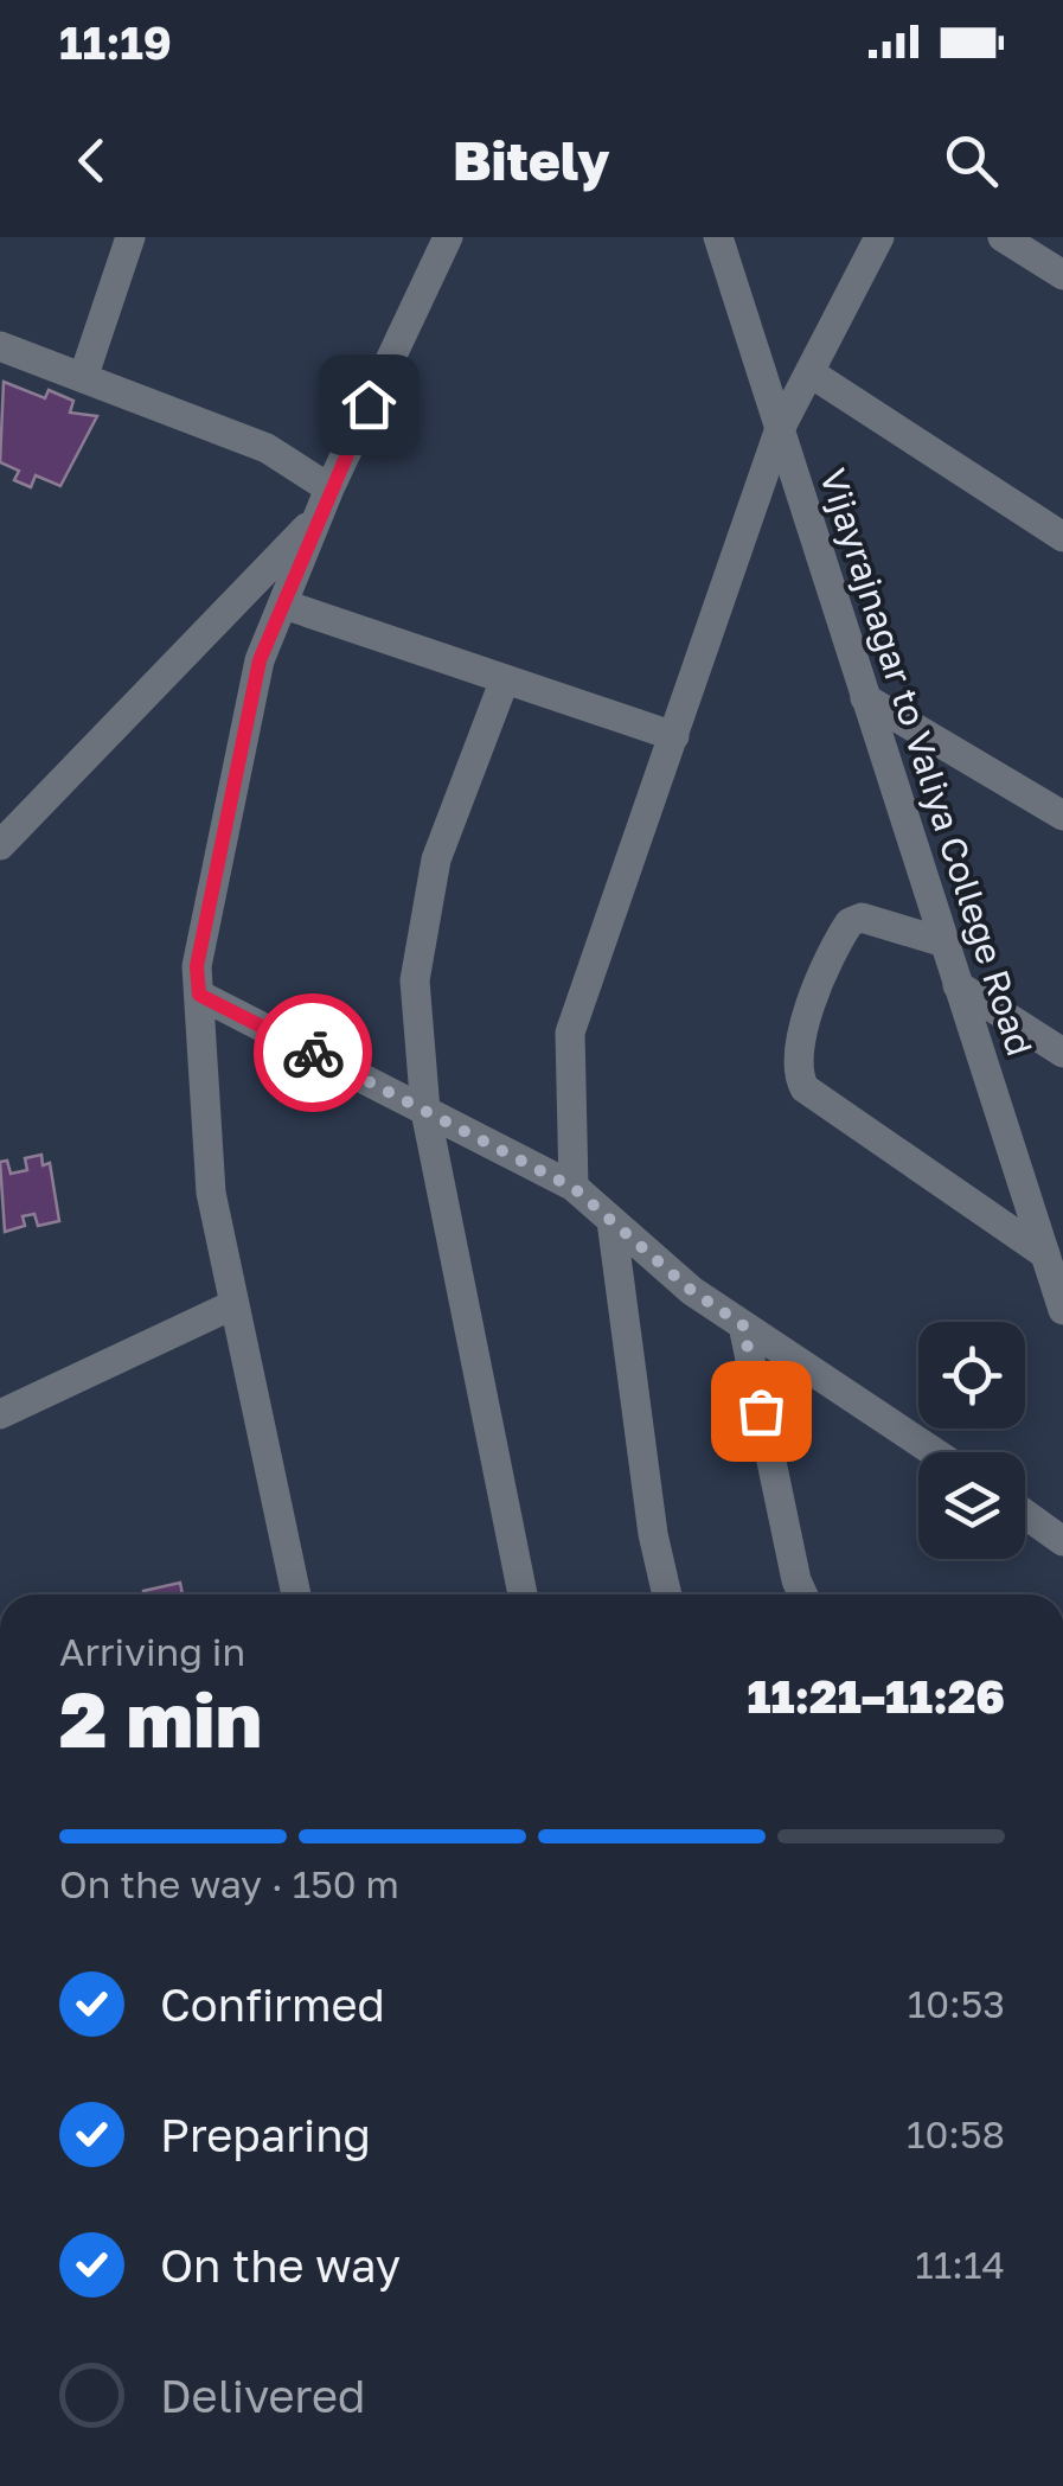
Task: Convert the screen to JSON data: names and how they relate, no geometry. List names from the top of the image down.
{
  "streets": {
    "street": ["Vijayrajnagar to Valiya College Road"]
  },
  "page": {
    "status": "11:19",
    "header": "Bitely",
    "heading": ["2 min", "Arriving in", "11:21–11:26"],
    "bar": "On the way · 150 m",
    "list": [
      ["Confirmed", "10:53"],
      ["Preparing", "10:58"],
      ["On the way", "11:14"],
      "Delivered"
    ]
  }
}
